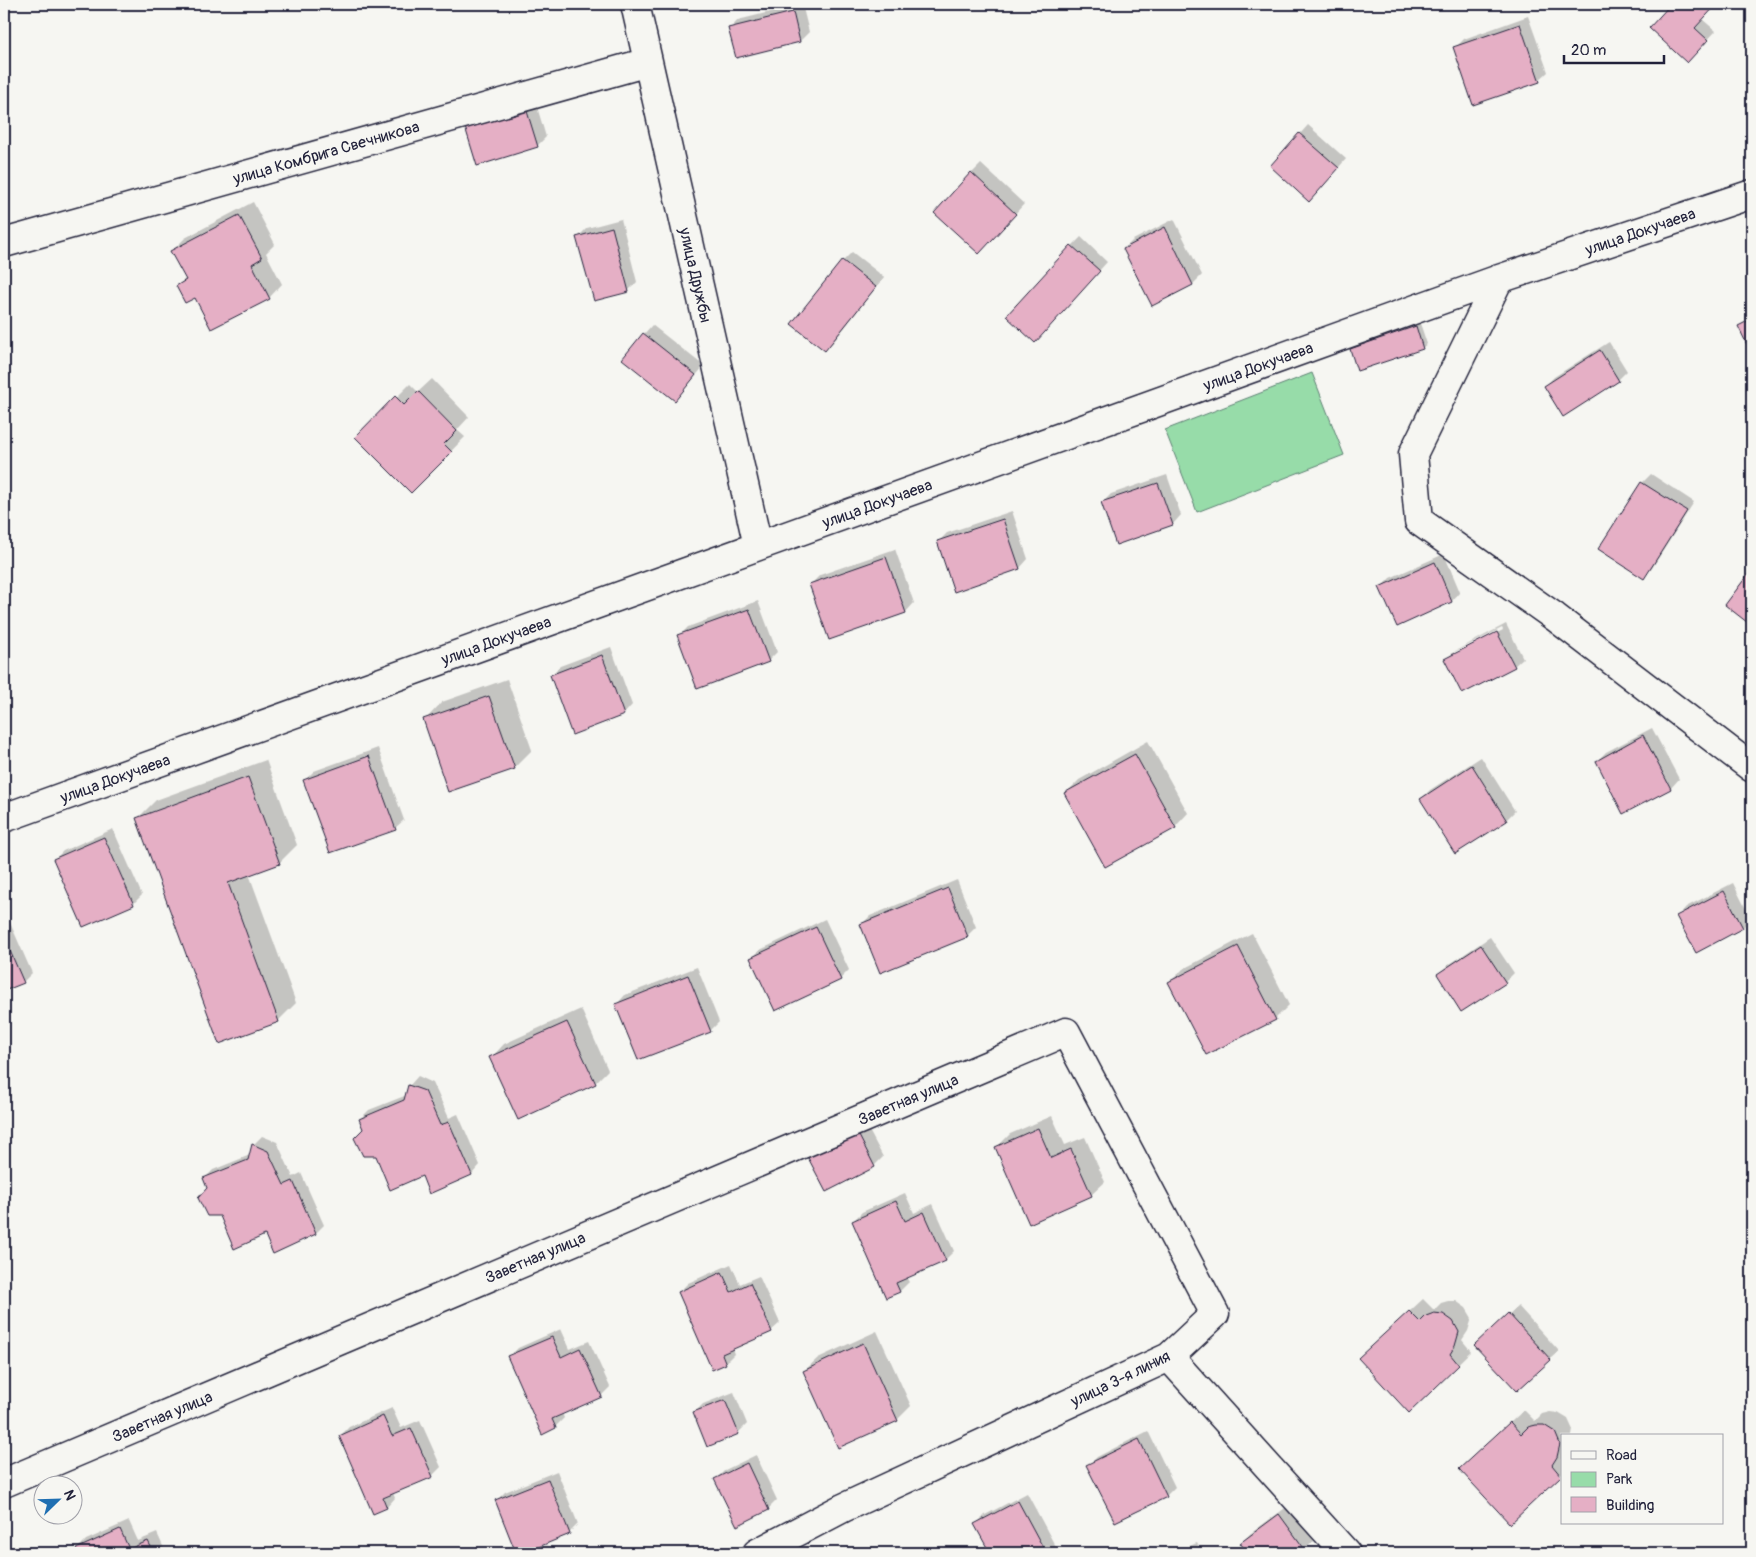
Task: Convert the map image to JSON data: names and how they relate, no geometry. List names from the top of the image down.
{
  "streets": {
    "street": [
      "улица Комбрига Свечникова",
      "улица Докучаева",
      "улица Дружбы",
      "Заветная улица",
      "улица 3-я линия"
    ]
  },
  "crossings": [
    ["улица Комбрига Свечникова", "улица Дружбы"],
    ["улица Докучаева", "улица Дружбы"],
    ["Заветная улица", "улица 3-я линия"]
  ],
  "legend": ["Road", "Park", "Building"],
  "scale_bar": "20 m",
  "north": "top right"
}
